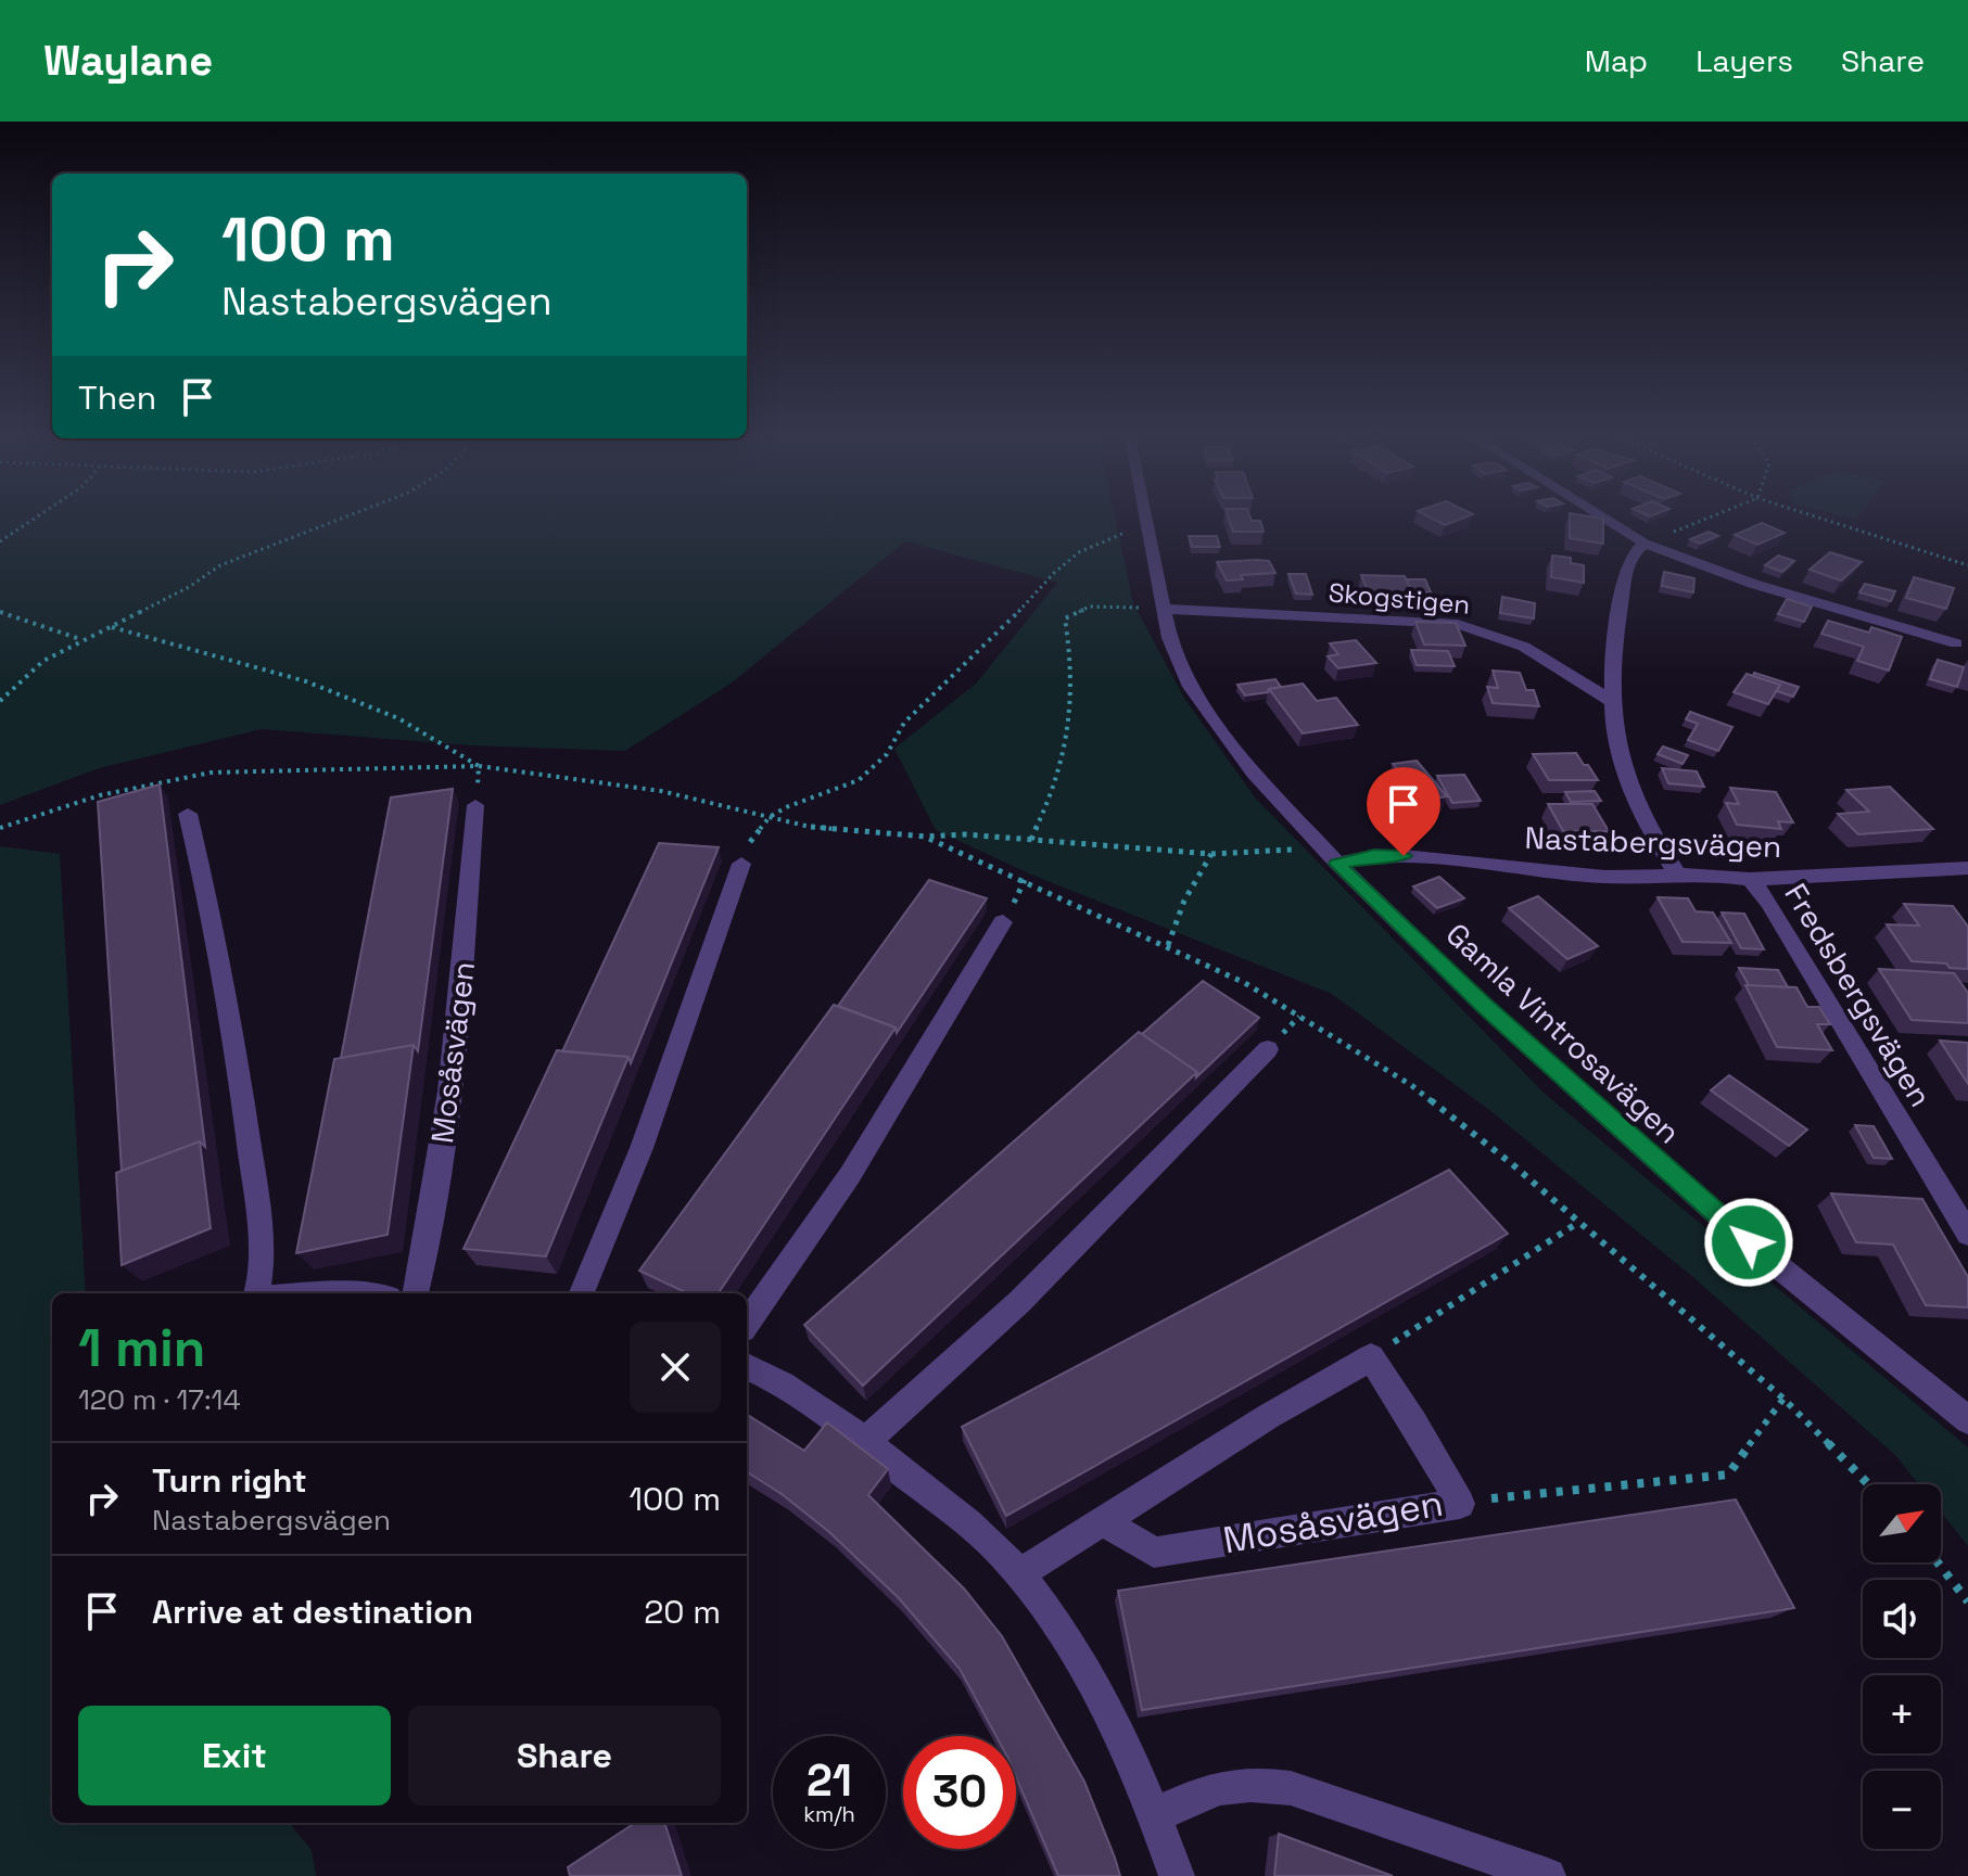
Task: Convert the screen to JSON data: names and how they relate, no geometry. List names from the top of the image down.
{
  "streets": {
    "street": [
      "Skogstigen",
      "Nastabergsvägen",
      "Fredsbergsvägen",
      "Gamla Vintrosavägen",
      "Mosåsvägen"
    ]
  },
  "crossings": [
    ["Skogstigen", "Gamla Vintrosavägen"],
    ["Nastabergsvägen", "Fredsbergsvägen"],
    ["Nastabergsvägen", "Gamla Vintrosavägen"]
  ],
  "north": "top right",
  "page": {
    "header": "Waylane",
    "nav": ["Map", "Layers", "Share"],
    "turn": ["100 m", "Nastabergsvägen"],
    "then": "Then",
    "heading": ["1 min", "120 m · 17:14"],
    "list": [
      {
        "name": "Turn right",
        "note": "Nastabergsvägen",
        "value": "100 m"
      },
      {
        "name": "Arrive at destination",
        "value": "20 m"
      }
    ],
    "map_buttons": ["+", "−"],
    "buttons": ["Exit", "Share"],
    "speed": "21 km/h",
    "limit": "30"
  }
}
